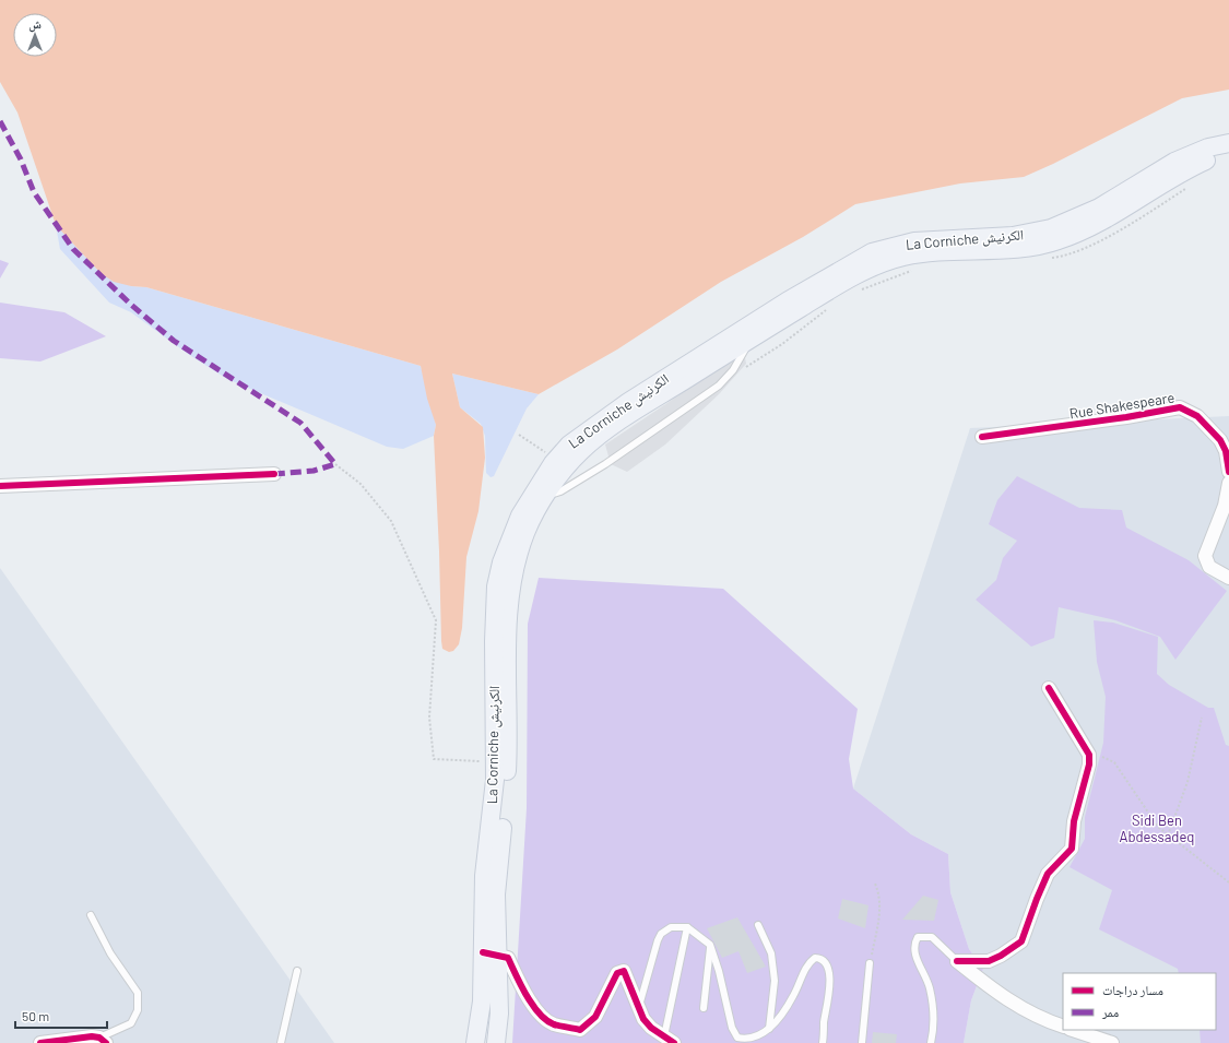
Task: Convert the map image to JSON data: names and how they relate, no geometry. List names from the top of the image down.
{
  "streets": {
    "main road": ["La Corniche الكرنيش"],
    "street": ["Rue Shakespeare"]
  },
  "parks": ["Sidi Ben Abdessadeq"],
  "legend": ["مسار دراجات", "ممر"],
  "scale_bar": "50 m",
  "north": "top"
}
